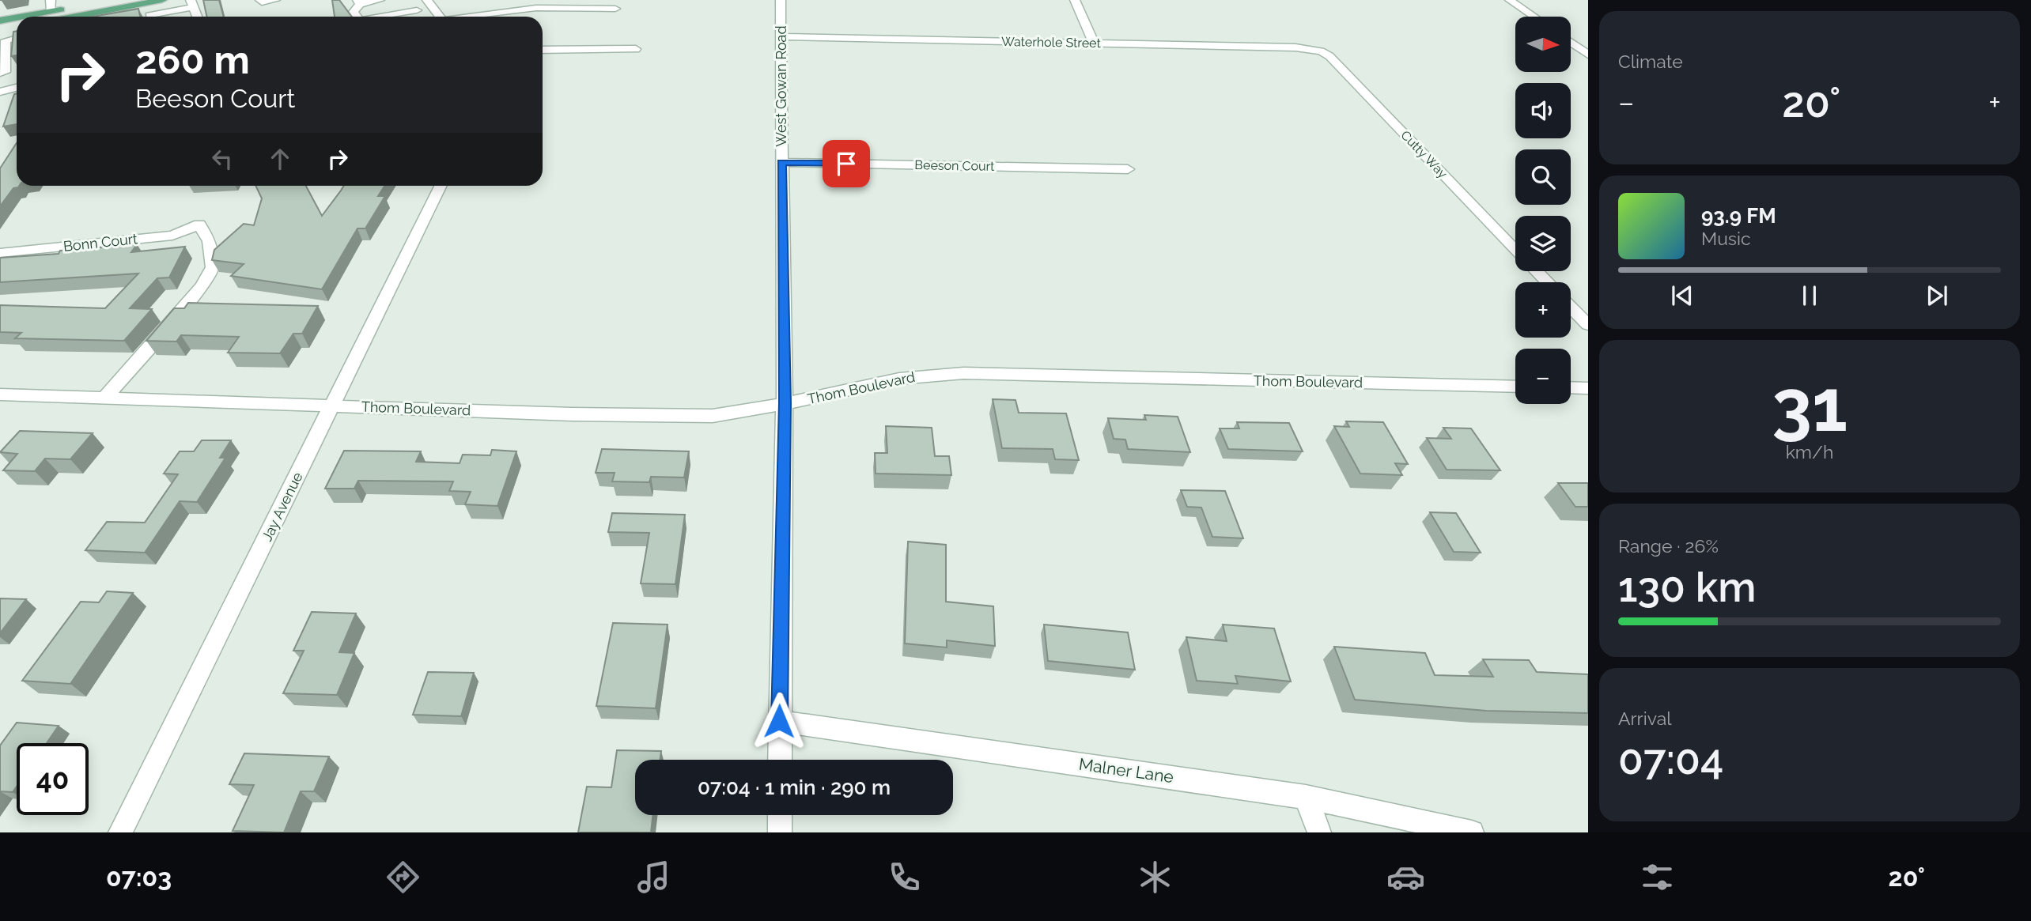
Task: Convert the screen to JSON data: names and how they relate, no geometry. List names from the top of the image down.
{
  "streets": {
    "street": [
      "Waterhole Street",
      "West Gowan Road",
      "Cutty Way",
      "Beeson Court",
      "Bonn Court",
      "Thom Boulevard",
      "Jay Avenue",
      "Malner Lane"
    ]
  },
  "crossings": [
    ["Waterhole Street", "West Gowan Road"],
    ["Waterhole Street", "Cutty Way"],
    ["West Gowan Road", "Beeson Court"],
    ["West Gowan Road", "Thom Boulevard"],
    ["West Gowan Road", "Malner Lane"],
    ["Bonn Court", "Thom Boulevard"],
    ["Thom Boulevard", "Jay Avenue"]
  ],
  "north": "right",
  "page": {
    "tile": [
      "Climate",
      ["31", "km/h"],
      ["Range · 26%", "130 km"],
      ["Arrival", "07:04"]
    ],
    "map_buttons": ["+", "−"],
    "turn": ["260 m", "Beeson Court"],
    "heat": ["−", "20°", "+"],
    "song": ["93.9 FM", "Music"],
    "limit": "40",
    "trip": "07:04 · 1 min · 290 m",
    "tabs": ["07:03", "20°"]
  }
}
